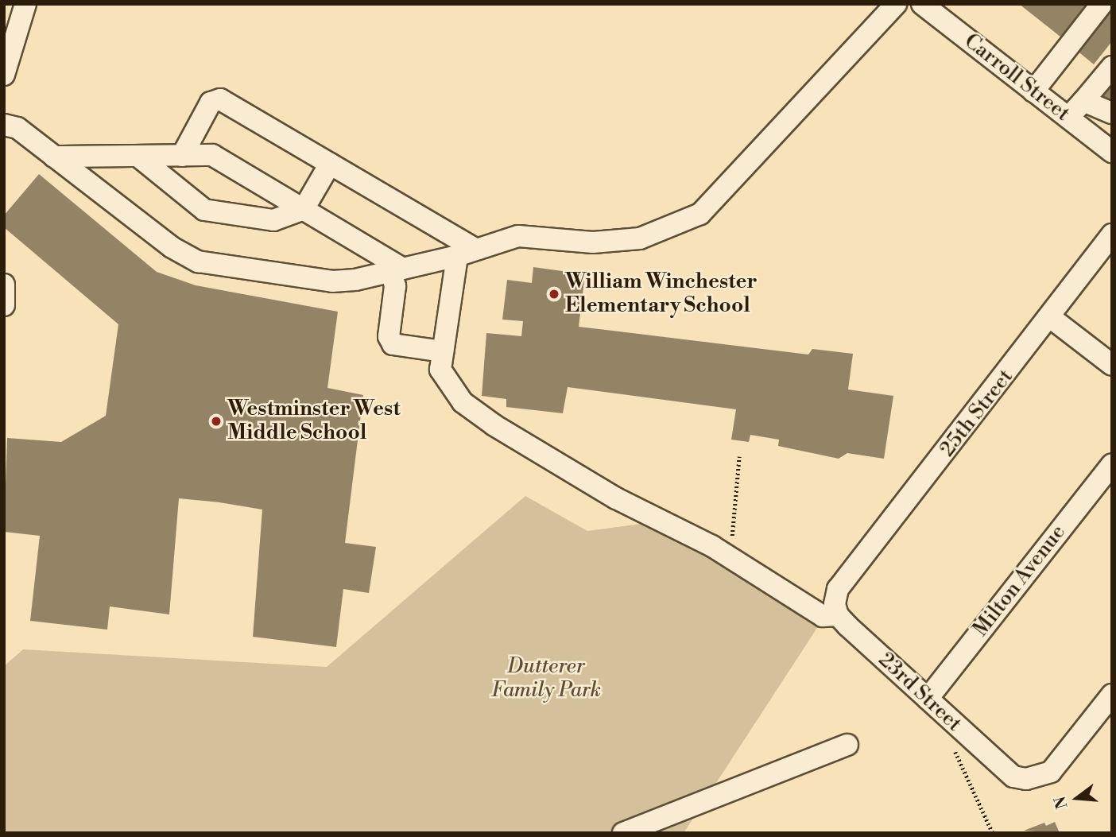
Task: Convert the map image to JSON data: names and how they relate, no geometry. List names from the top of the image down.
{
  "streets": {
    "street": [
      "Carroll Street",
      "25th Street",
      "Milton Avenue",
      "23rd Street"
    ]
  },
  "crossings": [
    ["25th Street", "23rd Street"],
    ["Milton Avenue", "23rd Street"]
  ],
  "parks": ["Dutterer Family Park"],
  "places": ["William Winchester Elementary School", "Westminster West Middle School"],
  "north": "left"
}
